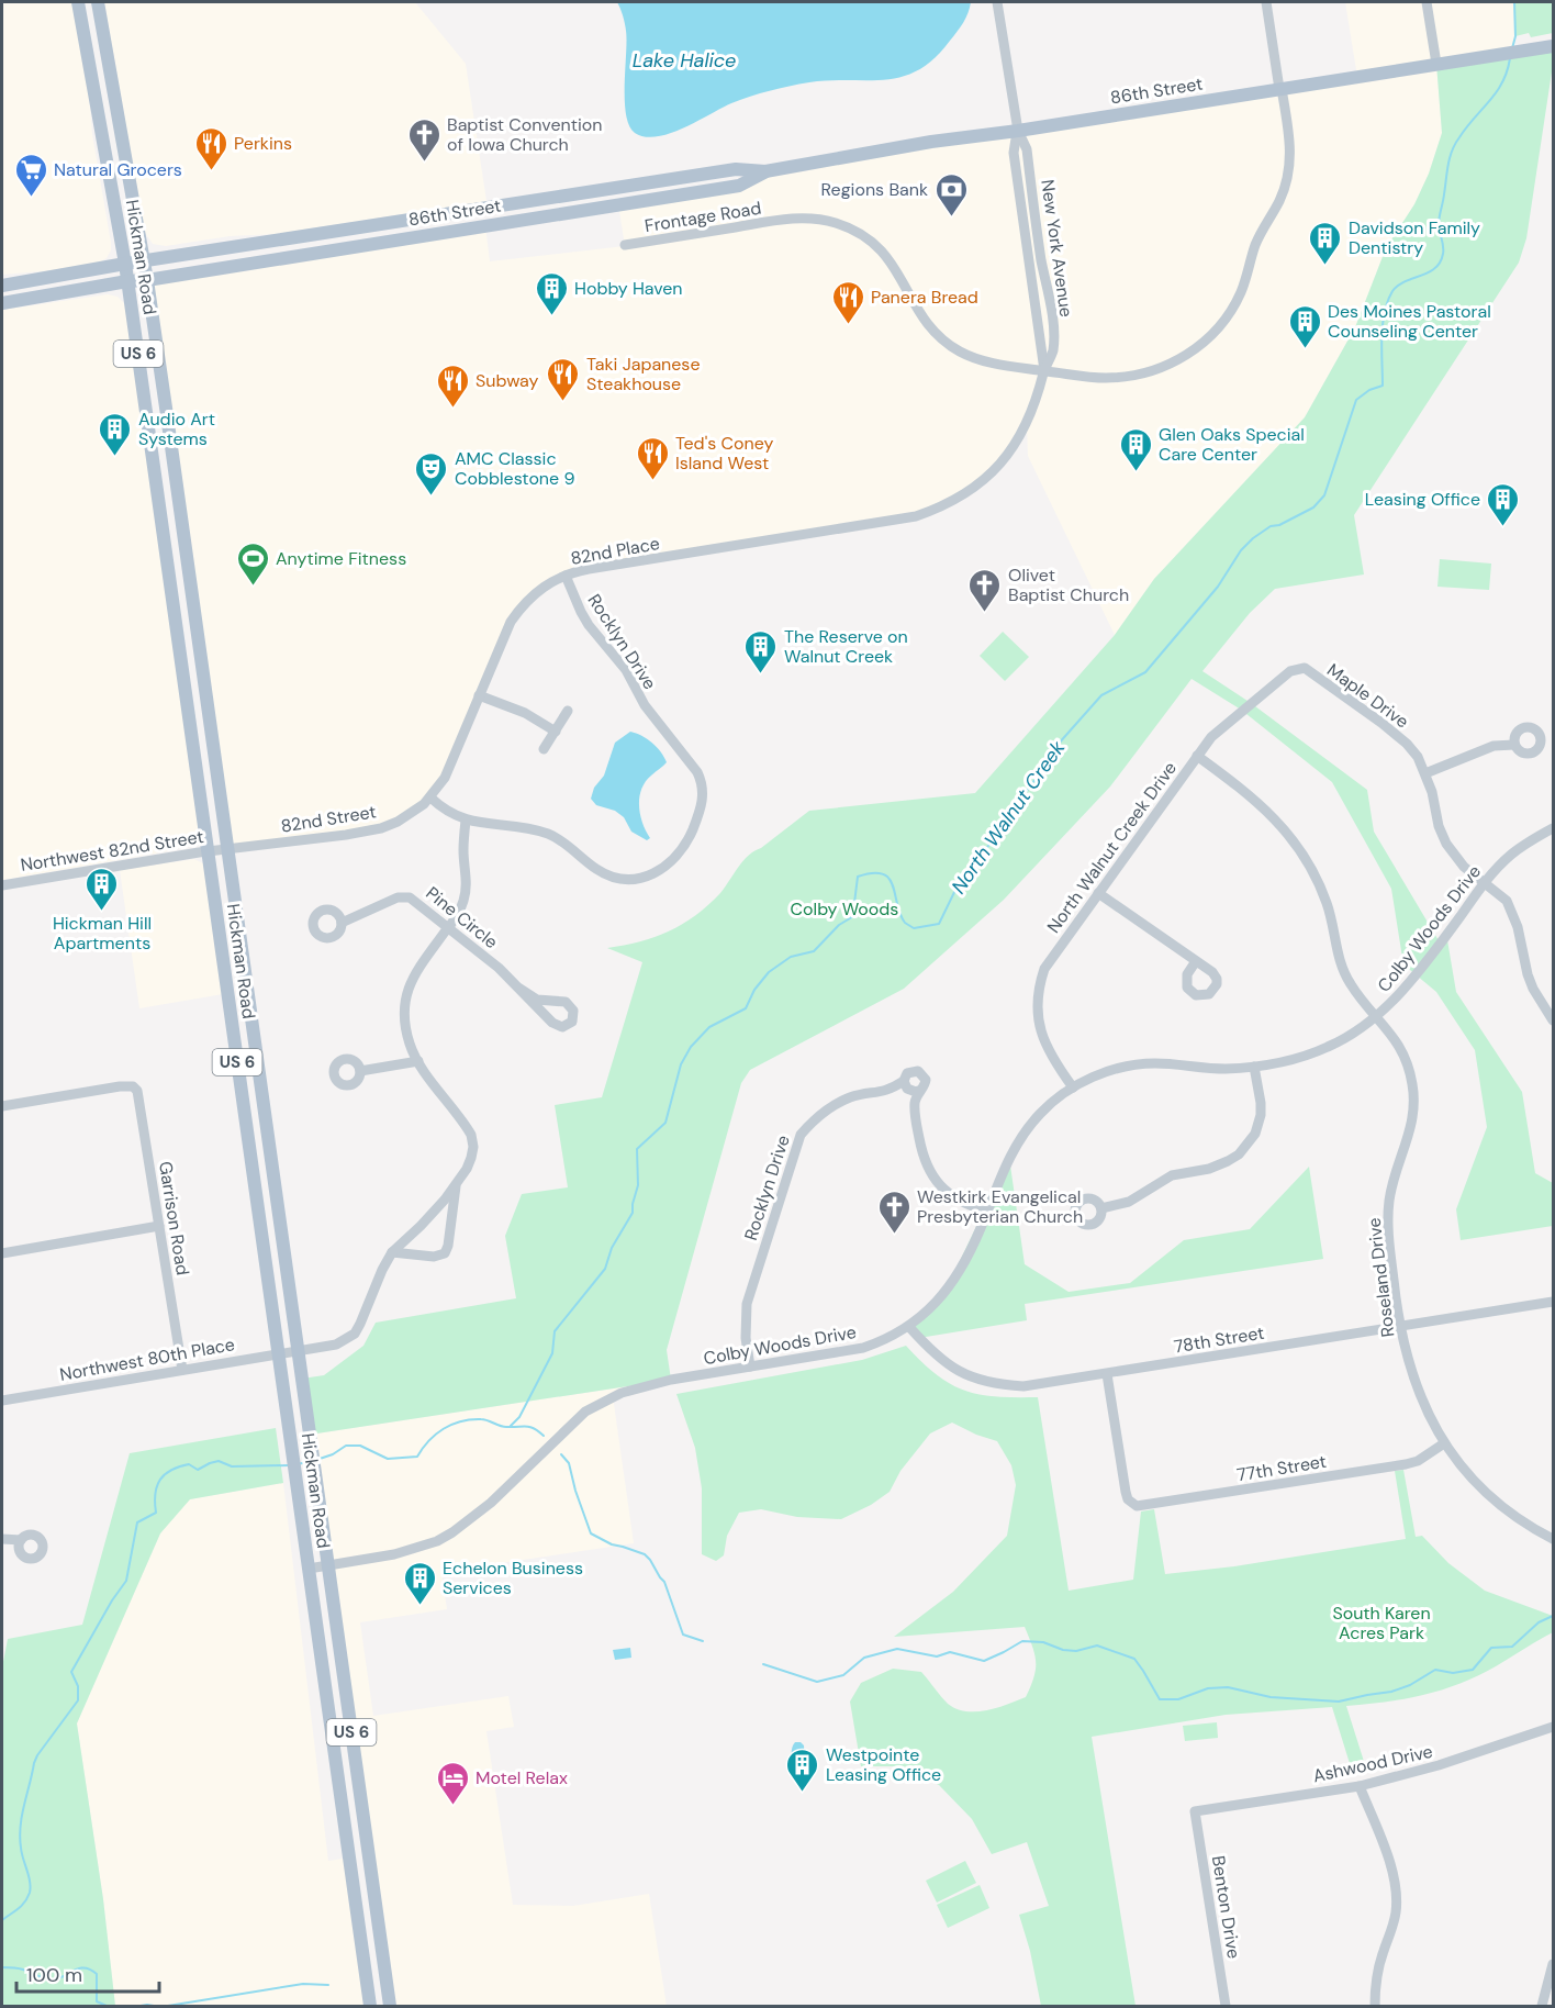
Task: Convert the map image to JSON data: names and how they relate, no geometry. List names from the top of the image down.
{
  "streets": {
    "main road": ["86th Street", "Hickman Road", "US 6"],
    "street": [
      "Frontage Road",
      "New York Avenue",
      "82nd Place",
      "Rocklyn Drive",
      "Maple Drive",
      "82nd Street",
      "North Walnut Creek Drive",
      "Northwest 82nd Street",
      "Pine Circle",
      "Colby Woods Drive",
      "Garrison Road",
      "Roseland Drive",
      "78th Street",
      "Northwest 80th Place",
      "77th Street",
      "Ashwood Drive",
      "Benton Drive"
    ]
  },
  "crossings": [
    ["86th Street", "Frontage Road"],
    ["86th Street", "New York Avenue"],
    ["86th Street", "Hickman Road"],
    ["Frontage Road", "New York Avenue"],
    ["New York Avenue", "82nd Place"],
    ["Hickman Road", "82nd Street"],
    ["Hickman Road", "Northwest 82nd Street"],
    ["Hickman Road", "Colby Woods Drive"],
    ["Hickman Road", "Northwest 80th Place"],
    ["82nd Place", "Rocklyn Drive"],
    ["82nd Place", "82nd Street"],
    ["Rocklyn Drive", "Colby Woods Drive"],
    ["Maple Drive", "North Walnut Creek Drive"],
    ["Maple Drive", "Colby Woods Drive"],
    ["82nd Street", "Northwest 82nd Street"],
    ["North Walnut Creek Drive", "Colby Woods Drive"],
    ["North Walnut Creek Drive", "Roseland Drive"],
    ["Colby Woods Drive", "Roseland Drive"],
    ["Colby Woods Drive", "78th Street"],
    ["Garrison Road", "Northwest 80th Place"],
    ["Roseland Drive", "78th Street"],
    ["Roseland Drive", "77th Street"],
    ["78th Street", "77th Street"],
    ["Ashwood Drive", "Benton Drive"]
  ],
  "water": ["Lake Halice", "North Walnut Creek"],
  "parks": ["Colby Woods", "South Karen Acres Park"],
  "places": {
    "church": ["Baptist Convention of Iowa Church", "Olivet Baptist Church", "Westkirk Evangelical Presbyterian Church"],
    "restaurant": [
      "Perkins",
      "Panera Bread",
      "Taki Japanese Steakhouse",
      "Subway",
      "Ted's Coney Island West"
    ],
    "supermarket": ["Natural Grocers"],
    "bank": ["Regions Bank"],
    "building": [
      "Davidson Family Dentistry",
      "Hobby Haven",
      "Des Moines Pastoral Counseling Center",
      "Audio Art Systems",
      "Glen Oaks Special Care Center",
      "Leasing Office",
      "The Reserve on Walnut Creek",
      "Hickman Hill Apartments",
      "Echelon Business Services",
      "Westpointe Leasing Office"
    ],
    "theatre": ["AMC Classic Cobblestone 9"],
    "sports": ["Anytime Fitness"],
    "hotel": ["Motel Relax"]
  },
  "scale_bar": "100 m"
}
